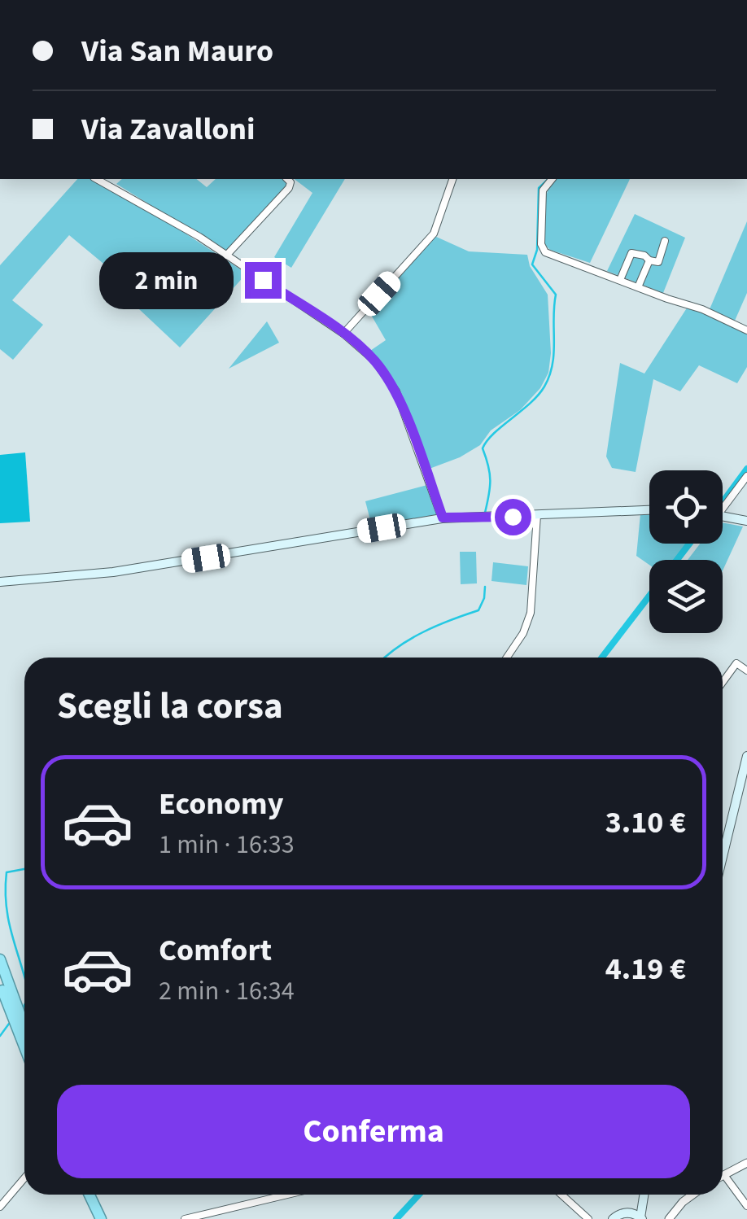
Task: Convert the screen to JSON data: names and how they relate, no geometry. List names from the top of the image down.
{
  "page": {
    "banner": ["Via San Mauro", "Via Zavalloni"],
    "bubble": "2 min",
    "heading": "Scegli la corsa",
    "list": [
      {
        "name": "Economy",
        "note": "1 min · 16:33",
        "value": "3.10 €"
      },
      {
        "name": "Comfort",
        "note": "2 min · 16:34",
        "value": "4.19 €"
      }
    ],
    "buttons": "Conferma"
  }
}
